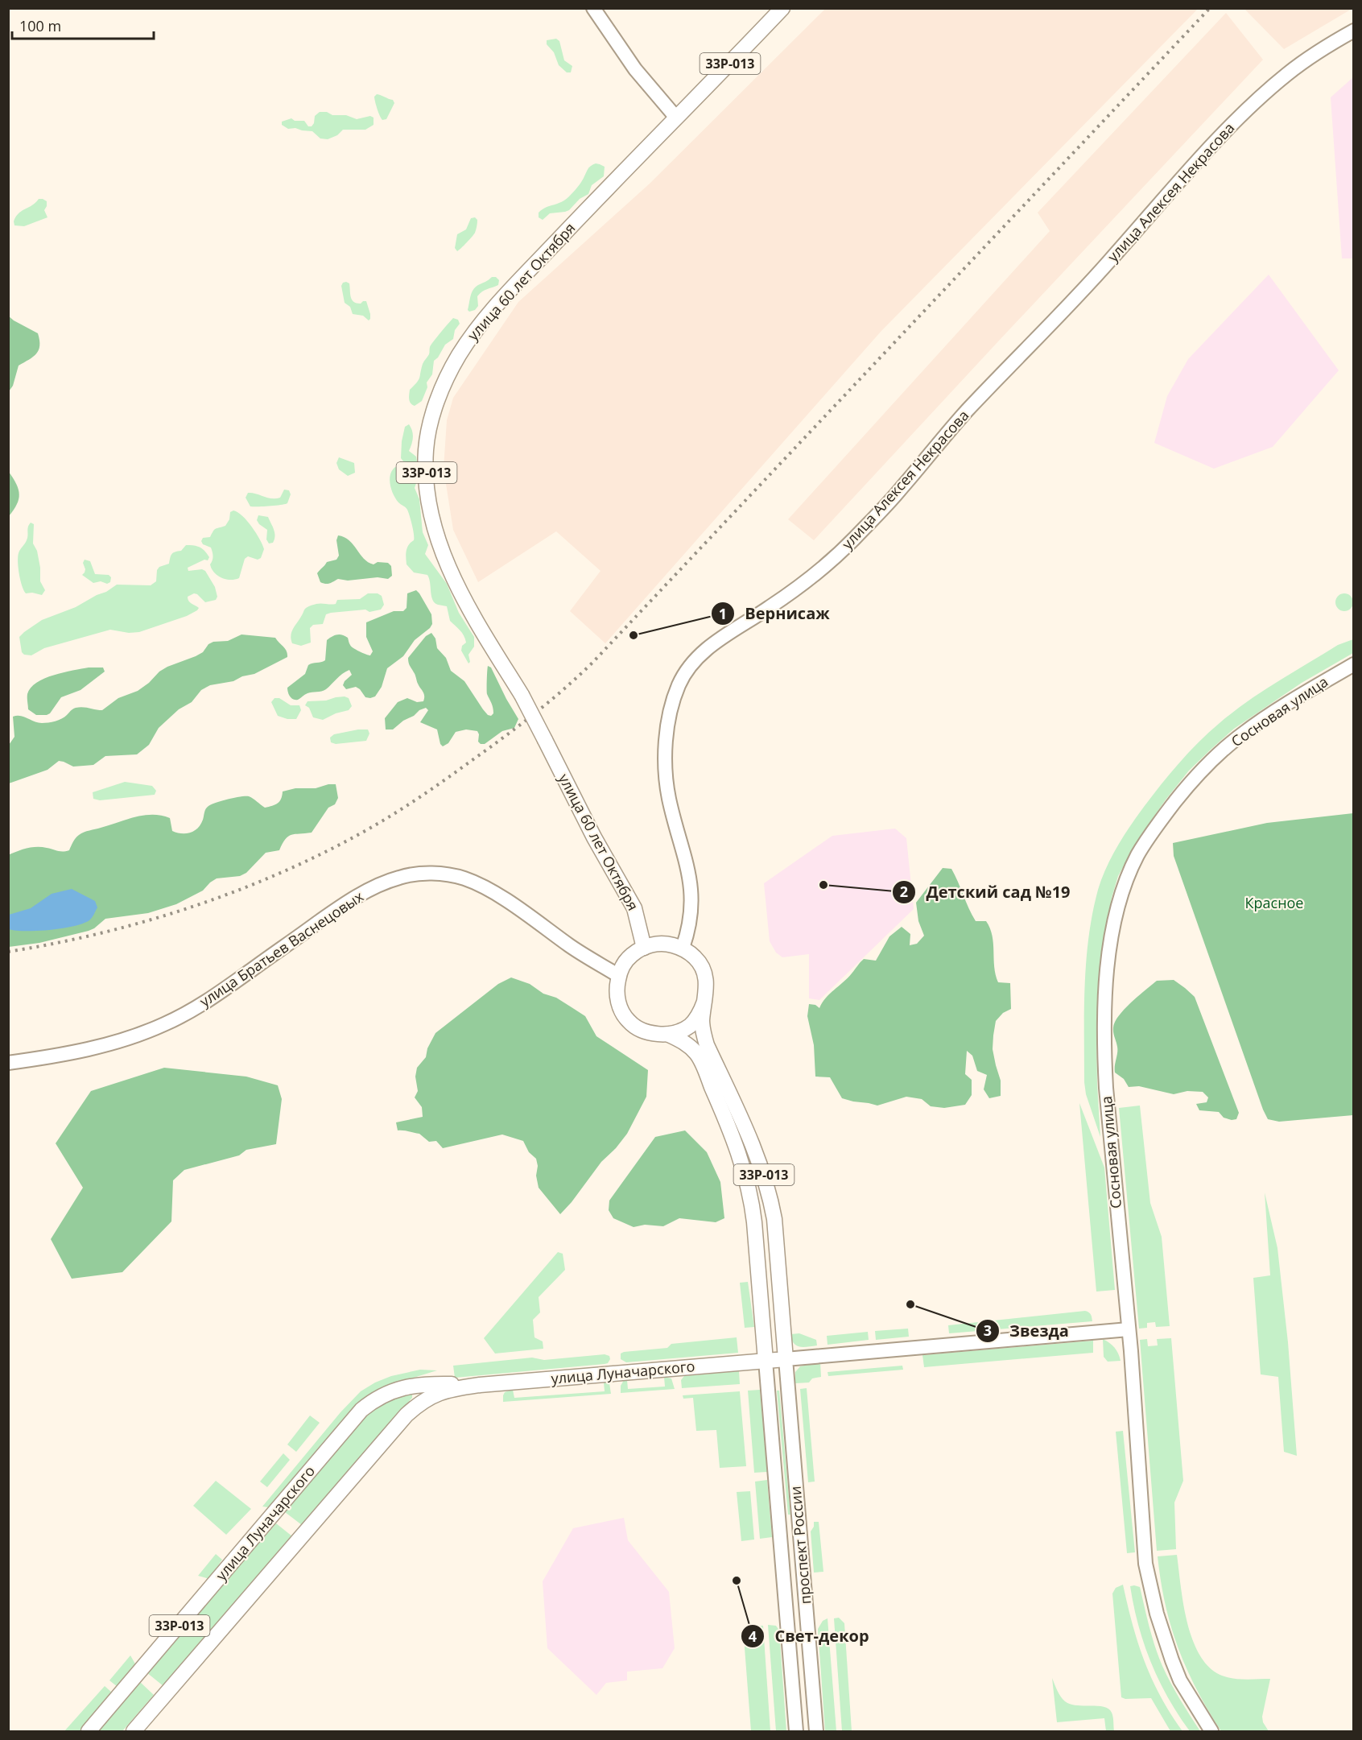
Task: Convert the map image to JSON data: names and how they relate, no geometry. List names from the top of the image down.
{
  "streets": {
    "main road": ["33Р-013", "улица 60 лет Октября", "улица Луначарского"],
    "street": [
      "улица Алексея Некрасова",
      "Сосновая улица",
      "улица Братьев Васнецовых",
      "проспект России"
    ]
  },
  "crossings": [
    ["33Р-013", "улица Алексея Некрасова"],
    ["33Р-013", "улица 60 лет Октября"],
    ["33Р-013", "улица Братьев Васнецовых"],
    ["33Р-013", "улица Луначарского"],
    ["33Р-013", "проспект России"],
    ["улица Алексея Некрасова", "улица 60 лет Октября"],
    ["улица Алексея Некрасова", "улица Братьев Васнецовых"],
    ["улица 60 лет Октября", "улица Братьев Васнецовых"],
    ["улица Луначарского", "проспект России"]
  ],
  "parks": ["Красное"],
  "places": [
    "Вернисаж",
    "Детский сад №19",
    "Звезда",
    "Свет-декор"
  ],
  "scale_bar": "100 m"
}
